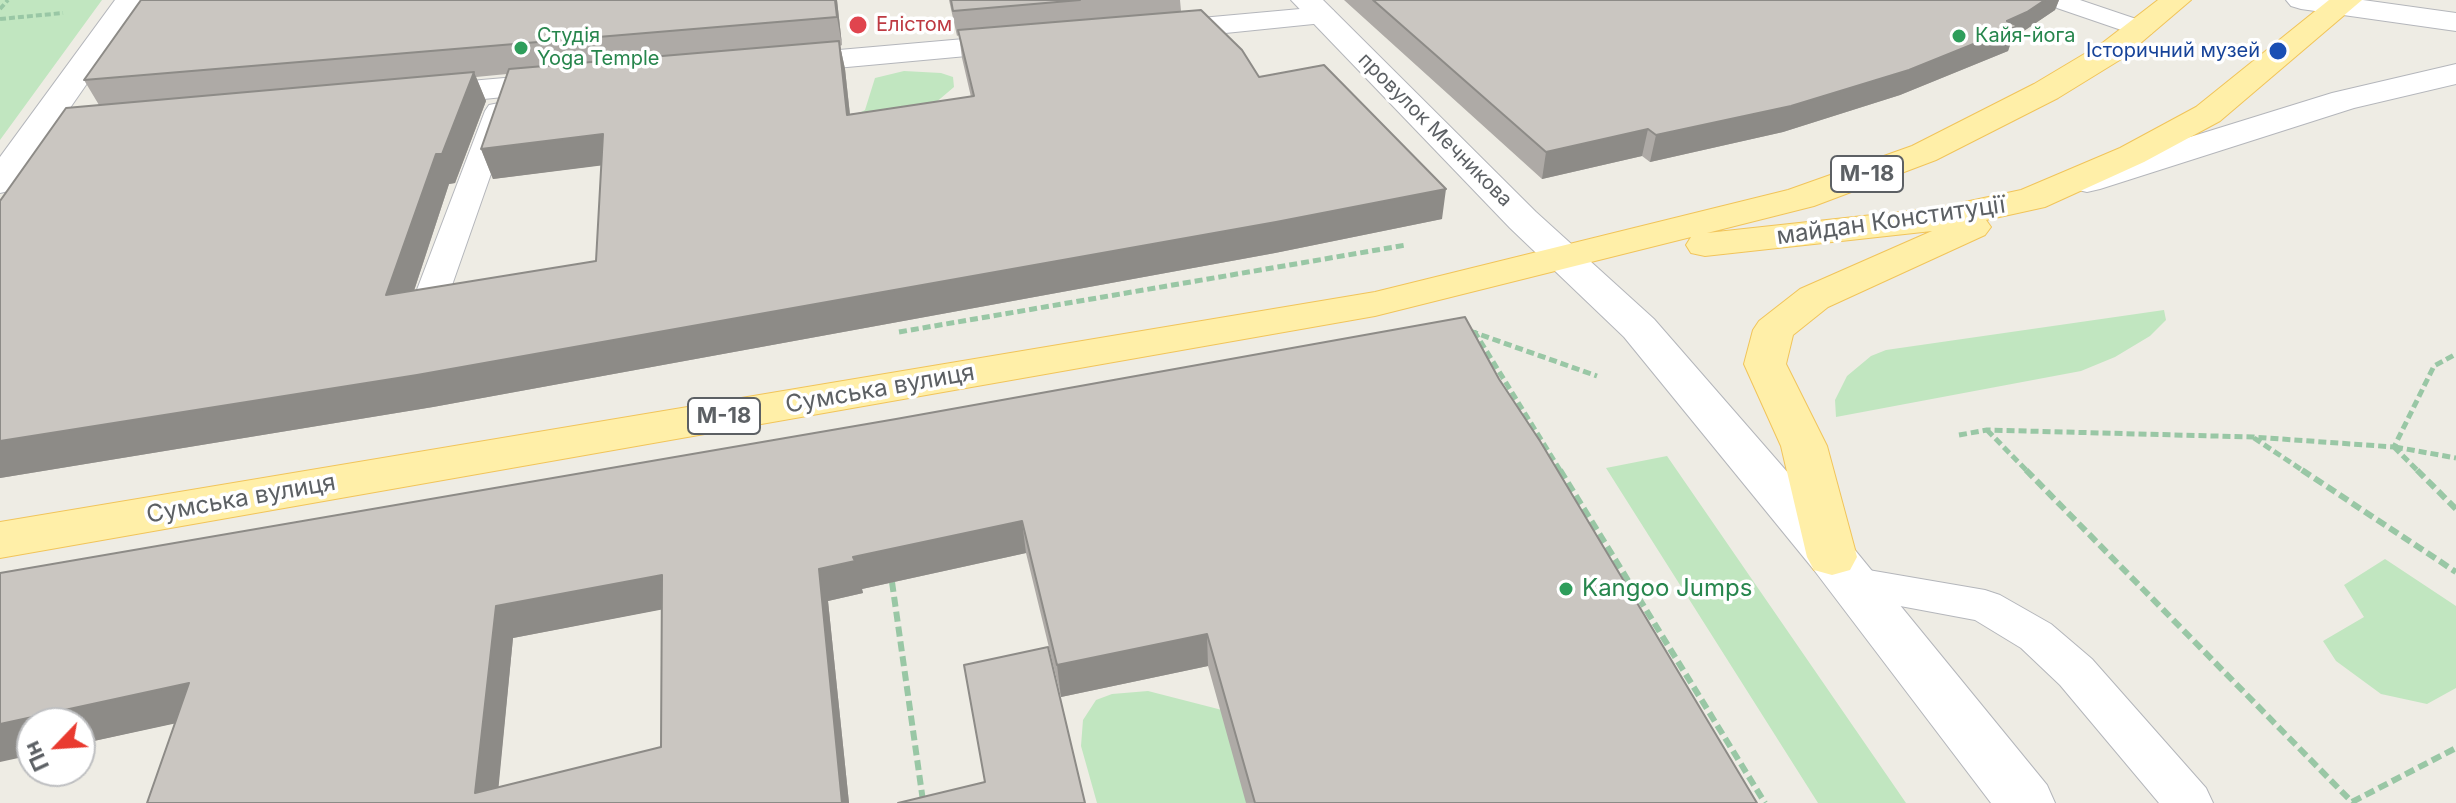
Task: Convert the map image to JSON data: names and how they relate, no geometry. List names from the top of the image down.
{
  "streets": {
    "main road": ["М-18", "майдан Конституції", "Сумська вулиця"],
    "street": ["провулок Мечникова"]
  },
  "crossings": [
    ["провулок Мечникова", "майдан Конституції"],
    ["провулок Мечникова", "Сумська вулиця"],
    ["майдан Конституції", "Сумська вулиця"]
  ],
  "places": [
    "Елістом",
    "Кайя-йога",
    "Студiя Yoga Temple",
    "Історичний музей",
    "Kangoo Jumps"
  ],
  "north": "bottom left"
}
